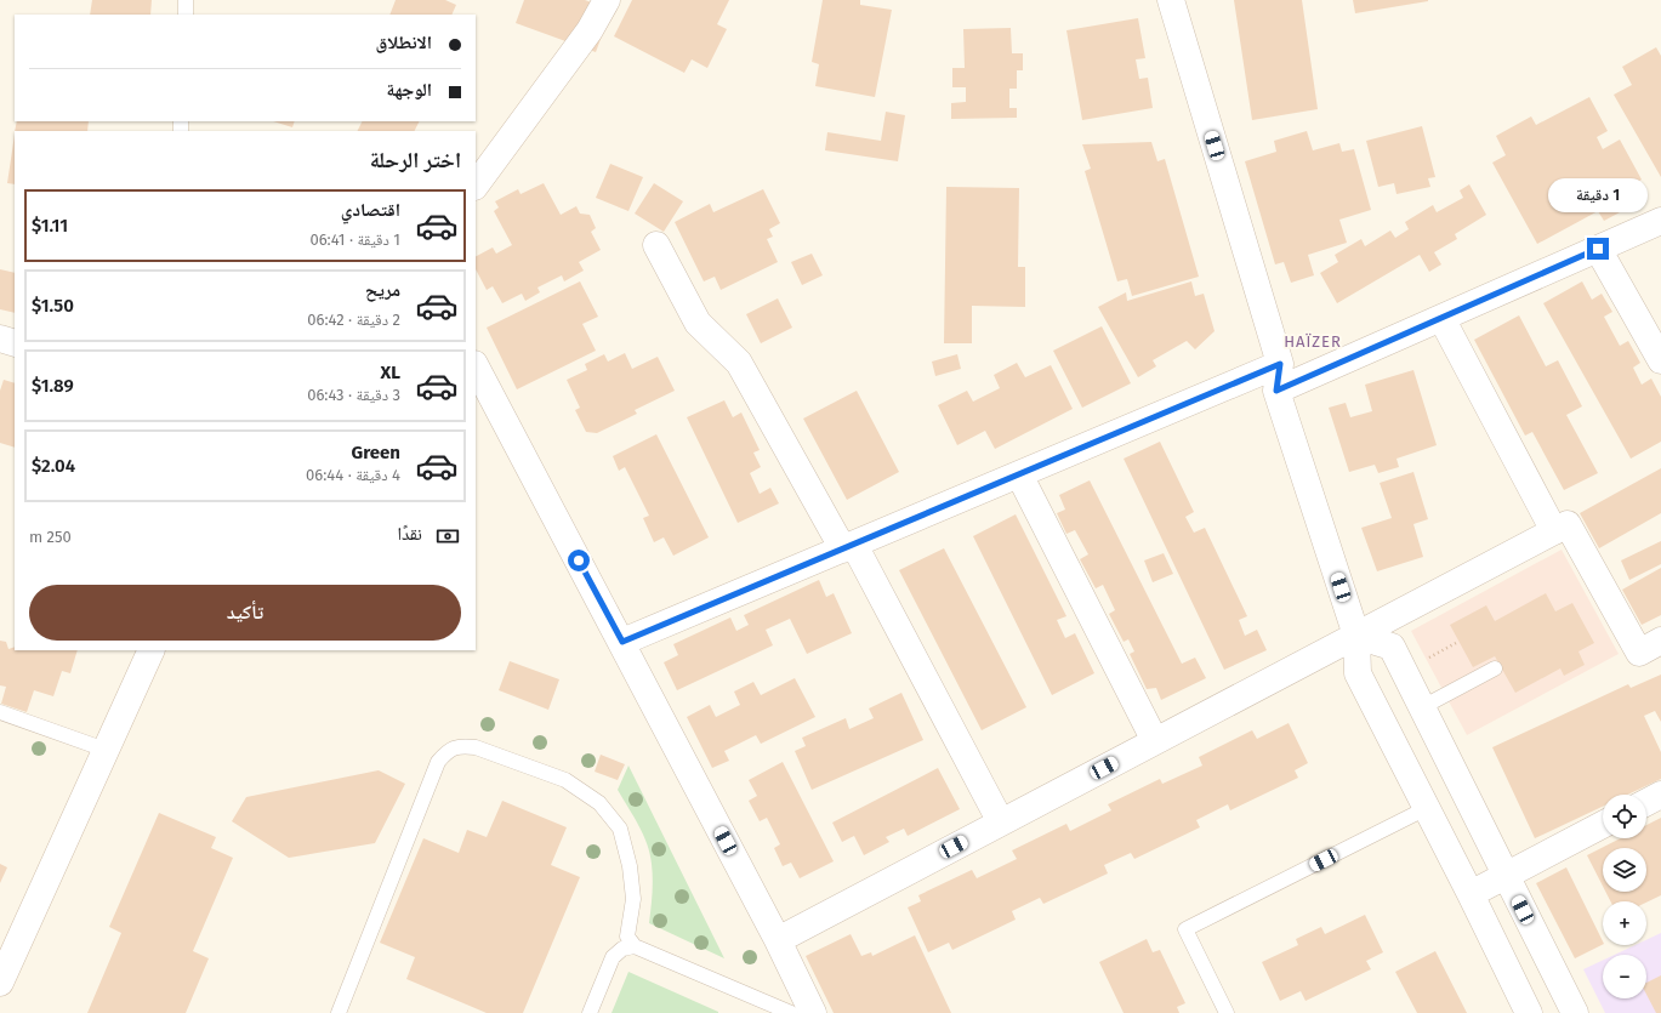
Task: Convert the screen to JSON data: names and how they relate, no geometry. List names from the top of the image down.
{
  "districts": ["HAÏZER"],
  "page": {
    "banner": ["الانطلاق", "الوجهة"],
    "heading": "اختر الرحلة",
    "bubble": "1 دقيقة",
    "list": [
      {
        "name": "اقتصادي",
        "note": "1 دقيقة · 06:41",
        "value": "$1.11"
      },
      {
        "name": "مريح",
        "note": "2 دقيقة · 06:42",
        "value": "$1.50"
      },
      {
        "name": "XL",
        "note": "3 دقيقة · 06:43",
        "value": "$1.89"
      },
      {
        "name": "Green",
        "note": "4 دقيقة · 06:44",
        "value": "$2.04"
      }
    ],
    "pay": ["نقدًا", "250 m"],
    "buttons": "تأكيد",
    "map_buttons": ["+", "−"]
  }
}
